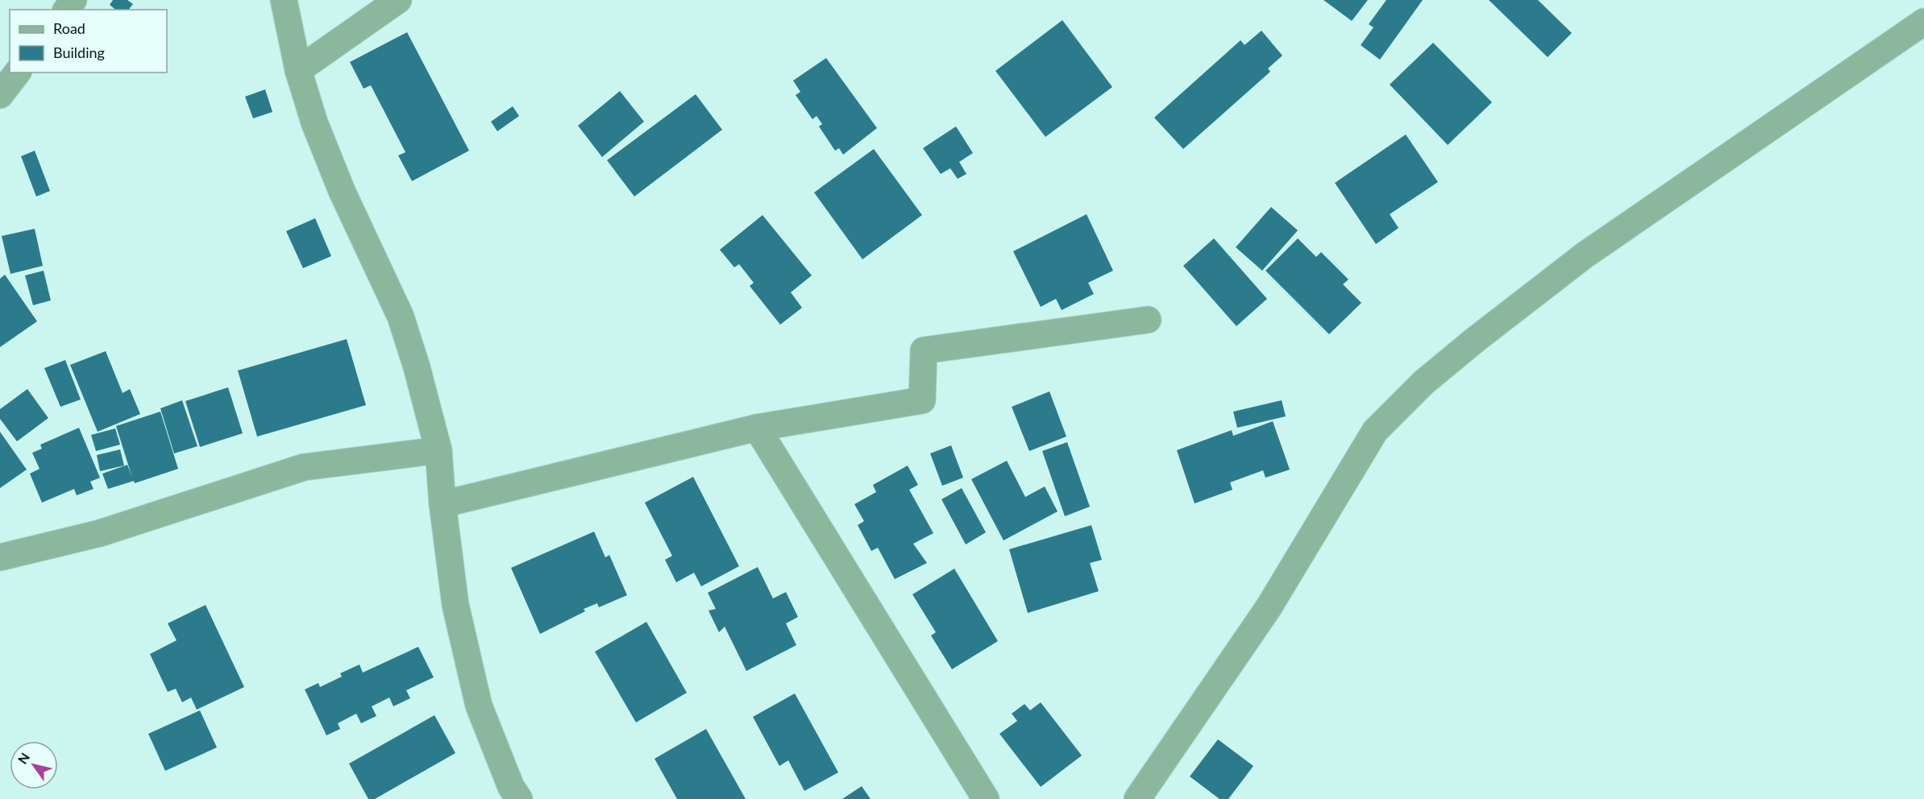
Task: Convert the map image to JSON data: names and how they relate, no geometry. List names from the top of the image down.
{
  "legend": ["Road", "Building"],
  "north": "top left"
}
